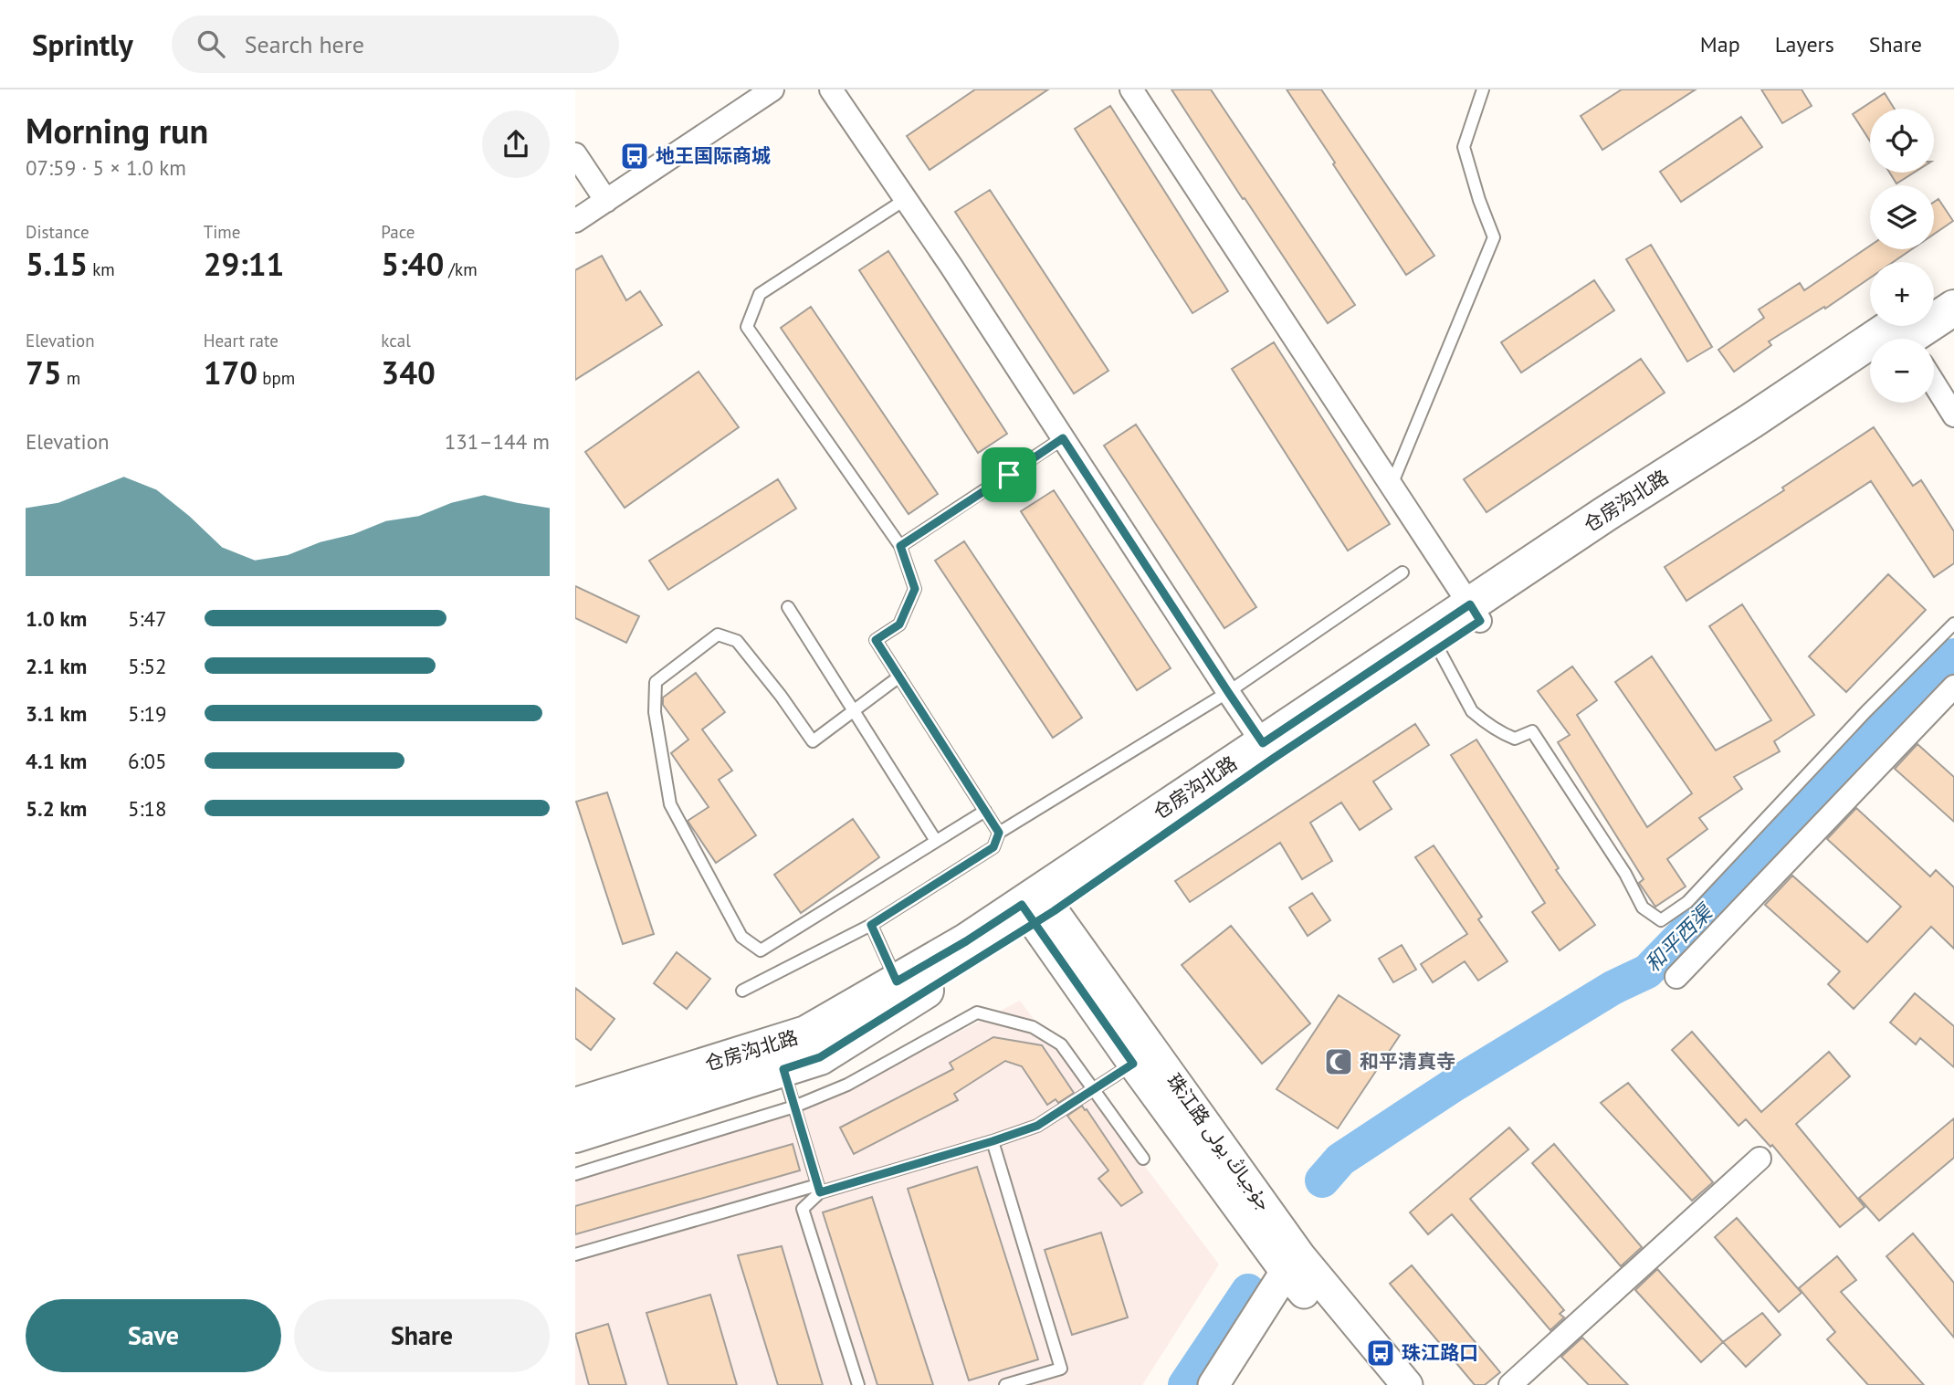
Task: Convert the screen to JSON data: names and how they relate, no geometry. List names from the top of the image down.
{
  "streets": {
    "main road": ["仓房沟北路"],
    "street": ["珠江路 جۇجياڭ يولى"]
  },
  "crossings": [
    ["仓房沟北路", "珠江路 جۇجياڭ يولى"]
  ],
  "water": ["和平西渠"],
  "places": {
    "bus stop": ["地王国际商城", "珠江路口"],
    "mosque": ["和平清真寺"]
  },
  "page": {
    "header": "Sprintly",
    "search": "Search here",
    "nav": ["Map", "Layers", "Share"],
    "heading": ["Morning run", "07:59 · 5 × 1.0 km"],
    "map_buttons": ["+", "−"],
    "stats": [
      ["Distance", "5.15 km"],
      ["Time", "29:11"],
      ["Pace", "5:40 /km"],
      ["Elevation", "75 m"],
      ["Heart rate", "170 bpm"],
      ["kcal", "340"]
    ],
    "chart": ["Elevation", "131–144 m"],
    "list": [
      {
        "name": "1.0 km",
        "note": "5:47"
      },
      {
        "name": "2.1 km",
        "note": "5:52"
      },
      {
        "name": "3.1 km",
        "note": "5:19"
      },
      {
        "name": "4.1 km",
        "note": "6:05"
      },
      {
        "name": "5.2 km",
        "note": "5:18"
      }
    ],
    "buttons": ["Save", "Share"]
  }
}
